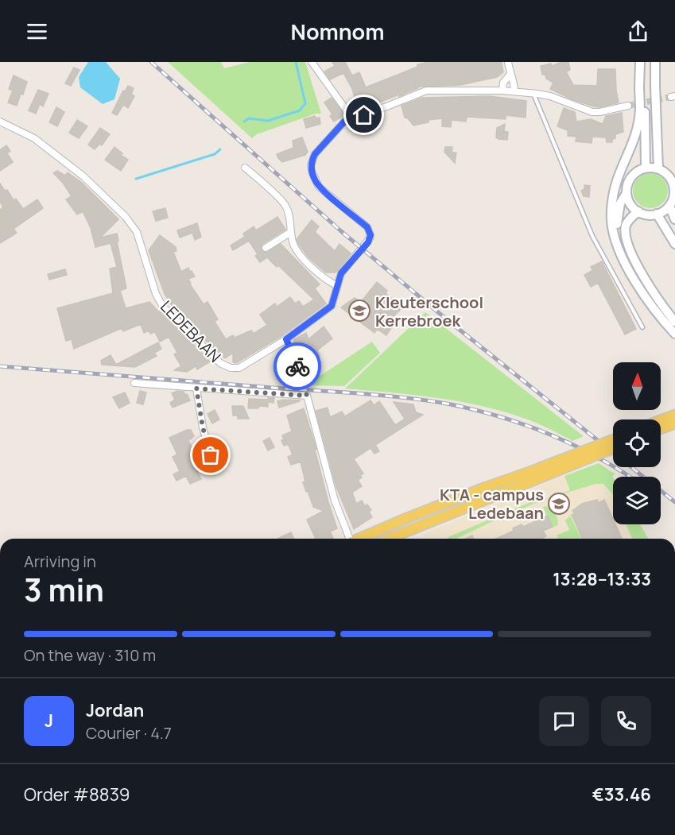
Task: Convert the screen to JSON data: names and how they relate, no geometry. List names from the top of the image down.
{
  "streets": {
    "street": ["LEDEBAAN"]
  },
  "places": {
    "school or university": ["Kleuterschool Kerrebroek", "KTA - campus Ledebaan"]
  },
  "north": "top",
  "page": {
    "header": "Nomnom",
    "heading": ["3 min", "Arriving in", "13:28–13:33"],
    "panel": [
      "Jordan",
      "Courier · 4.7",
      "Order #8839",
      "€33.46"
    ],
    "bar": "On the way · 310 m",
    "round": "J"
  }
}
